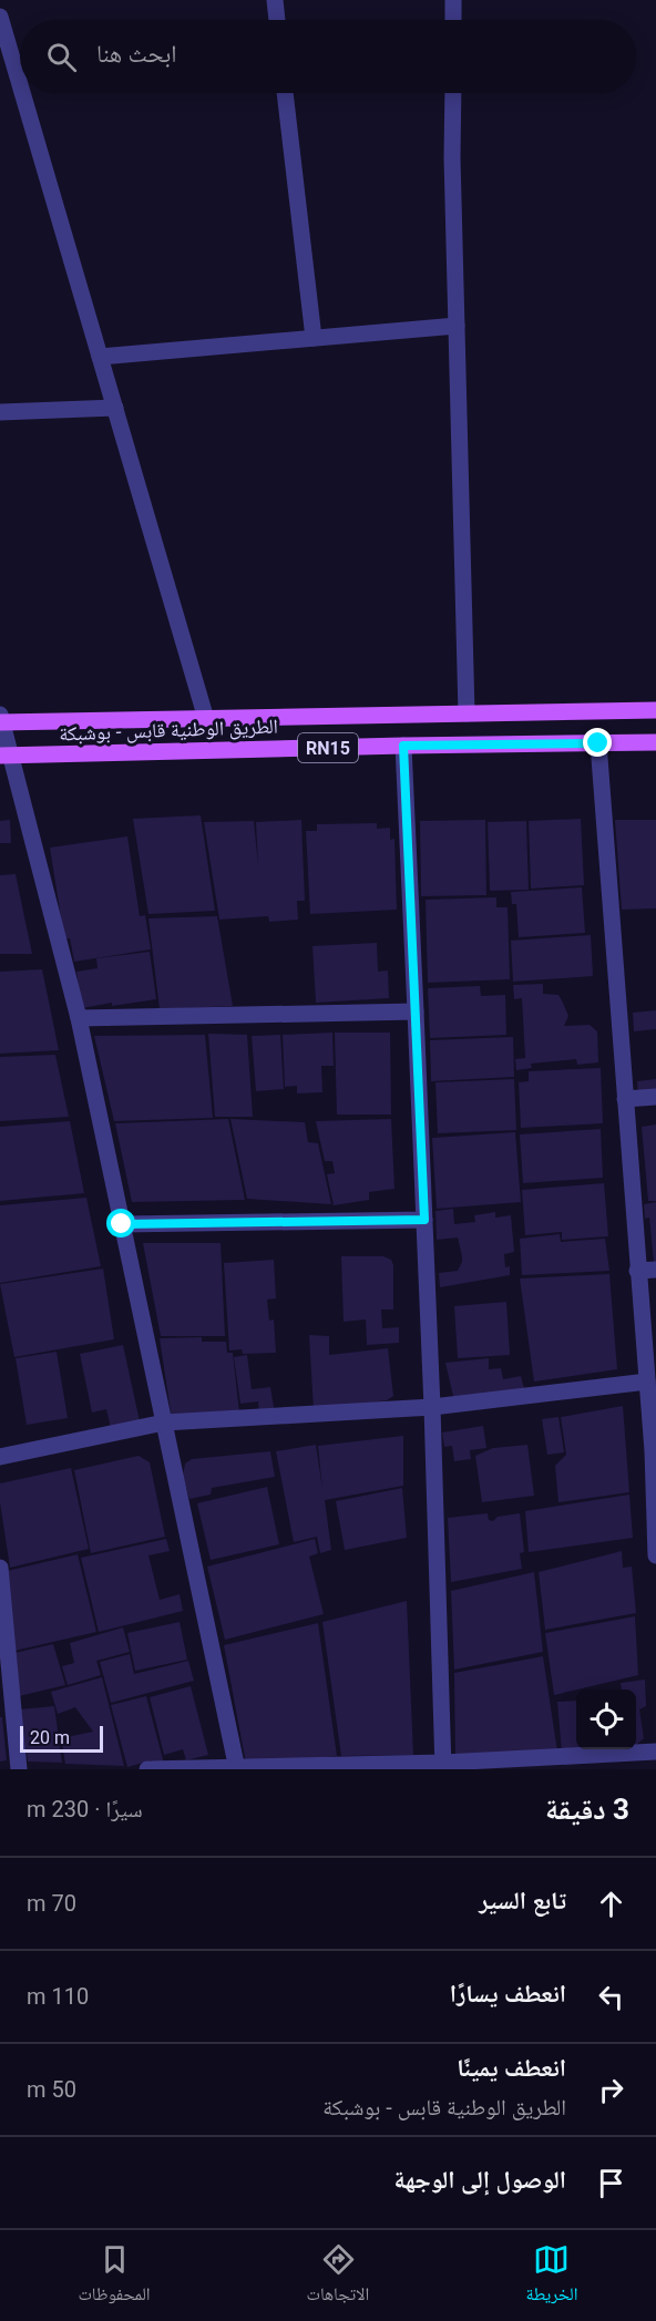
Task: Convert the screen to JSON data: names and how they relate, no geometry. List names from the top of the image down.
{
  "streets": {
    "main road": ["الطريق الوطنية قابس - بوشبكة", "RN15"]
  },
  "scale_bar": "20 m",
  "page": {
    "search": "ابحث هنا",
    "scale": "20 m",
    "heading": ["3 دقيقة", "سيرًا · 230 m"],
    "list": [
      ["تابع السير", "70 m"],
      ["انعطف يسارًا", "110 m"],
      ["انعطف يمينًا", "الطريق الوطنية قابس - بوشبكة", "50 m"],
      "الوصول إلى الوجهة"
    ],
    "nav": ["الخريطة", "الاتجاهات", "المحفوظات"]
  }
}
